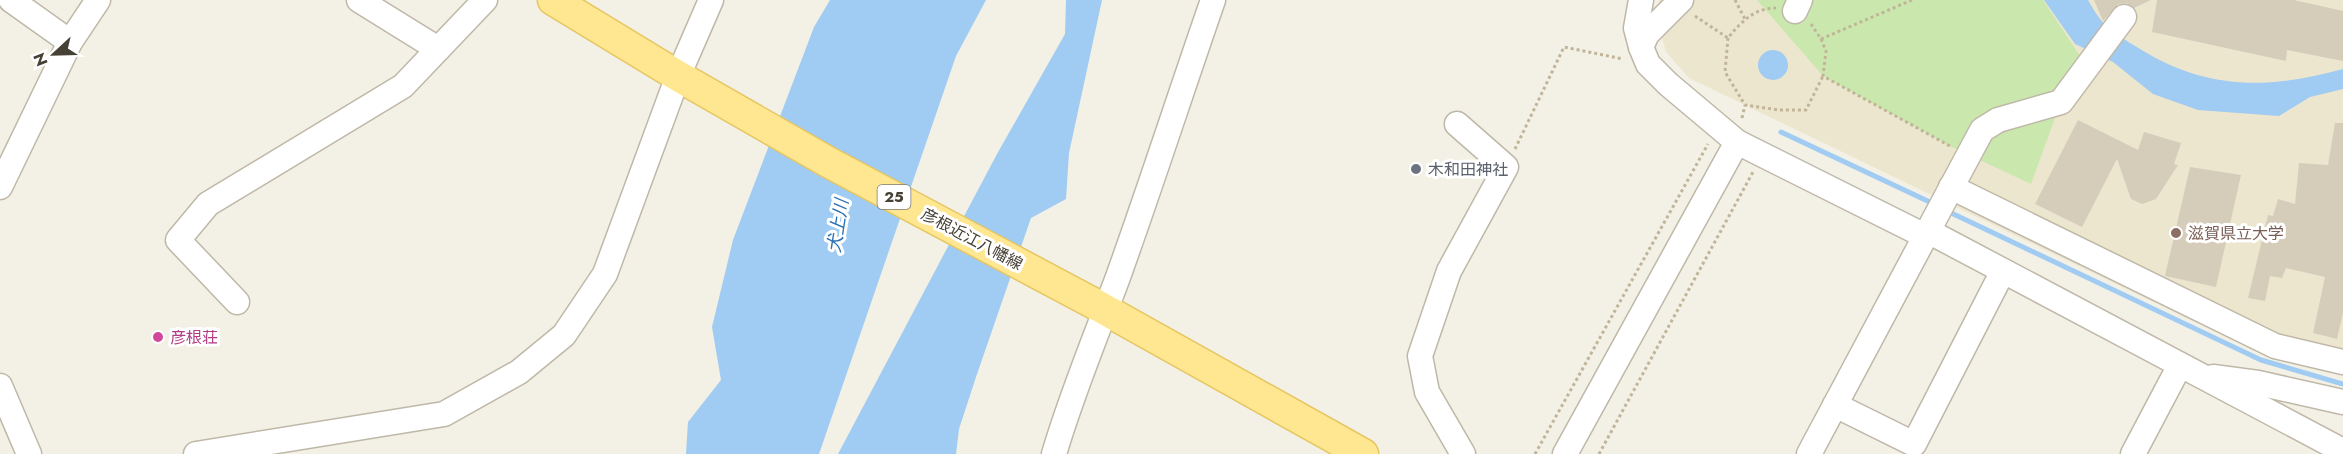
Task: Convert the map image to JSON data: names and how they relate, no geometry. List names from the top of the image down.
{
  "streets": {
    "main road": ["25", "彦根近江八幡線"]
  },
  "water": ["犬上川"],
  "places": ["木和田神社", "滋賀県立大学", "彦根荘"],
  "north": "left"
}
